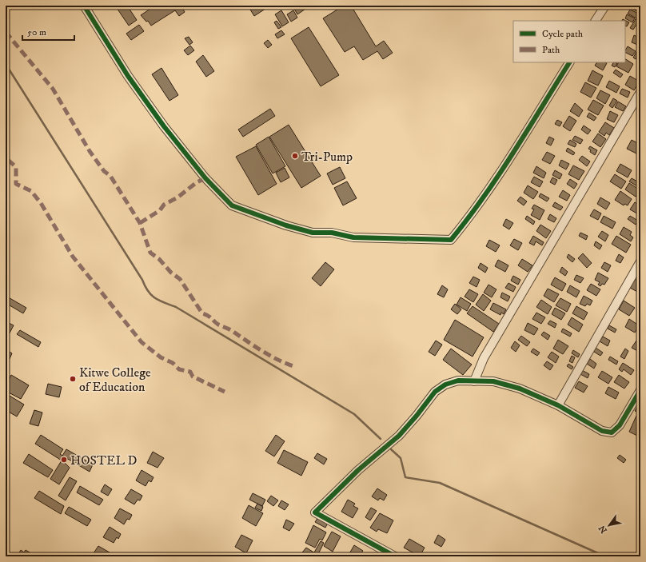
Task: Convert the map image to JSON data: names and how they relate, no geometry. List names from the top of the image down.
{
  "places": ["Tri-Pump", "Kitwe College of Education", "HOSTEL D"],
  "legend": ["Cycle path", "Path"],
  "scale_bar": "50 m",
  "north": "bottom left"
}
